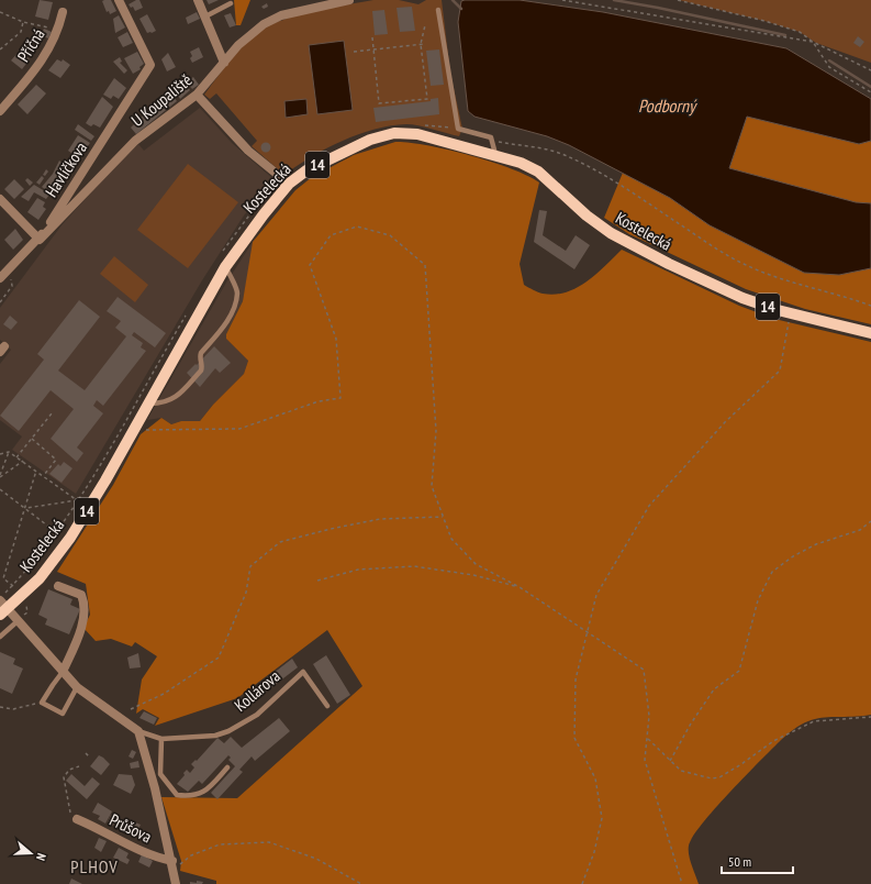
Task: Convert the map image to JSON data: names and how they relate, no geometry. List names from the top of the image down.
{
  "streets": {
    "main road": ["14", "Kostelecká"],
    "street": [
      "Příčná",
      "U Koupaliště",
      "Havlíčkova",
      "Kollárova",
      "Průšova"
    ]
  },
  "crossings": [
    ["U Koupaliště", "Havlíčkova"],
    ["Kostelecká", "Kollárova"]
  ],
  "districts": ["PLHOV"],
  "water": ["Podborný"],
  "scale_bar": "50 m",
  "north": "right"
}
